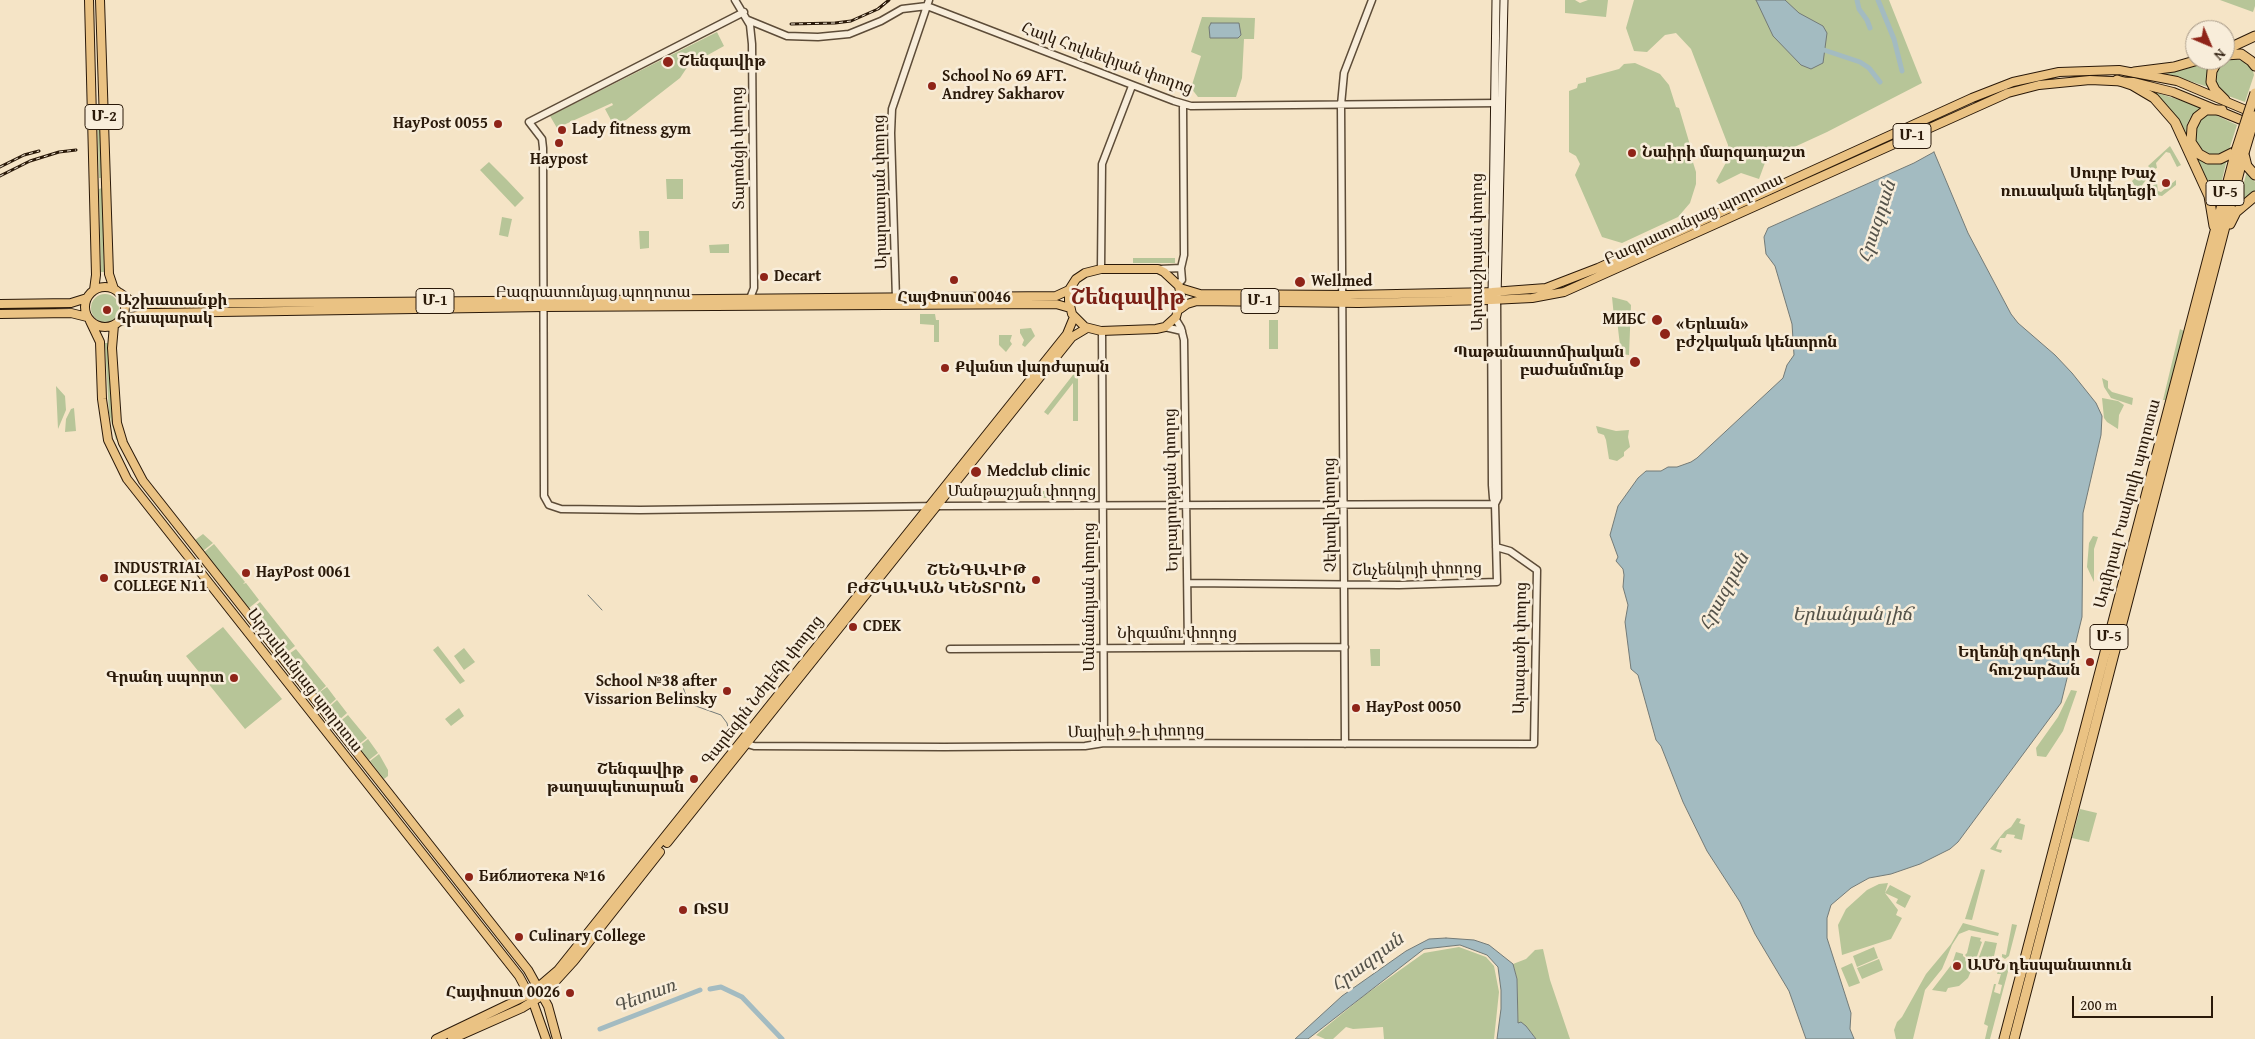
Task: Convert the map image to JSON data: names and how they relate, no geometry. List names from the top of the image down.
{
  "streets": {
    "highway": ["Մ-5", "Ադմիրալ Իսակովի պողոտա"],
    "main road": [
      "Մ-2",
      "Մ-1",
      "Բագրատունյաց պողոտա",
      "Արտաշիսյան փողոց",
      "Արշակունյաց պողոտա",
      "Գարեգին Նժդեհի փողոց"
    ],
    "street": [
      "Հայկ Հովսեփյան փողոց",
      "Տարոնցի փողոց",
      "Արարատյան փողոց",
      "Եղբայրության փողոց",
      "Մանթաշյան փողոց",
      "Չեխովի փողոց",
      "Շևչենկոյի փողոց",
      "Մանանդյան փողոց",
      "Նիզամու փողոց",
      "Արագածի փողոց",
      "Մայիսի 9-ի փողոց"
    ]
  },
  "crossings": [
    ["Հայկ Հովսեփյան փողոց", "Տարոնցի փողոց"],
    ["Հայկ Հովսեփյան փողոց", "Արարատյան փողոց"],
    ["Հայկ Հովսեփյան փողոց", "Արտաշիսյան փողոց"],
    ["Հայկ Հովսեփյան փողոց", "Չեխովի փողոց"],
    ["Մ-2", "Բագրատունյաց պողոտա"],
    ["Մ-2", "Արշակունյաց պողոտա"],
    ["Տարոնցի փողոց", "Բագրատունյաց պողոտա"],
    ["Արարատյան փողոց", "Բագրատունյաց պողոտա"],
    ["Բագրատունյաց պողոտա", "Արտաշիսյան փողոց"],
    ["Բագրատունյաց պողոտա", "Եղբայրության փողոց"],
    ["Բագրատունյաց պողոտա", "Մանթաշյան փողոց"],
    ["Բագրատունյաց պողոտա", "Ադմիրալ Իսակովի պողոտա"],
    ["Բագրատունյաց պողոտա", "Չեխովի փողոց"],
    ["Բագրատունյաց պողոտա", "Մանանդյան փողոց"],
    ["Բագրատունյաց պողոտա", "Արշակունյաց պողոտա"],
    ["Բագրատունյաց պողոտա", "Գարեգին Նժդեհի փողոց"],
    ["Արտաշիսյան փողոց", "Մանթաշյան փողոց"],
    ["Արտաշիսյան փողոց", "Շևչենկոյի փողոց"],
    ["Արտաշիսյան փողոց", "Արագածի փողոց"],
    ["Եղբայրության փողոց", "Մանթաշյան փողոց"],
    ["Եղբայրության փողոց", "Շևչենկոյի փողոց"],
    ["Եղբայրության փողոց", "Մանանդյան փողոց"],
    ["Եղբայրության փողոց", "Նիզամու փողոց"],
    ["Եղբայրության փողոց", "Գարեգին Նժդեհի փողոց"],
    ["Մանթաշյան փողոց", "Չեխովի փողոց"],
    ["Մանթաշյան փողոց", "Մանանդյան փողոց"],
    ["Մանթաշյան փողոց", "Գարեգին Նժդեհի փողոց"],
    ["Չեխովի փողոց", "Շևչենկոյի փողոց"],
    ["Չեխովի փողոց", "Նիզամու փողոց"],
    ["Չեխովի փողոց", "Մայիսի 9-ի փողոց"],
    ["Մանանդյան փողոց", "Նիզամու փողոց"],
    ["Մանանդյան փողոց", "Գարեգին Նժդեհի փողոց"],
    ["Մանանդյան փողոց", "Մայիսի 9-ի փողոց"],
    ["Արագածի փողոց", "Մայիսի 9-ի փողոց"],
    ["Արշակունյաց պողոտա", "Գարեգին Նժդեհի փողոց"],
    ["Գարեգին Նժդեհի փողոց", "Մայիսի 9-ի փողոց"]
  ],
  "districts": ["Շենգավիթ"],
  "water": ["Հրազդան", "Երևանյան լիճ", "Գետառ"],
  "places": [
    "Շենգավիթ",
    "School No 69 AFT. Andrey Sakharov",
    "HayPost 0055",
    "Lady fitness gym",
    "Haypost",
    "Նաիրի մարզադաշտ",
    "Սուրբ Խաչ ռուսական եկեղեցի",
    "Decart",
    "ՀայՓոստ 0046",
    "Wellmed",
    "Աշխատանքի հրապարակ",
    "МИБС",
    "«Երևան» բժշկական կենտրոն",
    "Պաթանատոմիական բաժանմունք",
    "Քվանտ վարժարան",
    "Medclub clinic",
    "HayPost 0061",
    "INDUSTRIAL COLLEGE N11",
    "ՇԵՆԳԱՎԻԹ ԲԺՇԿԱԿԱՆ ԿԵՆՏՐՈՆ",
    "CDEK",
    "Եղեռնի զոհերի հուշարձան",
    "Գրանդ սպորտ",
    "School №38 after Vissarion Belinsky",
    "HayPost 0050",
    "Շենգավիթ թաղապետարան",
    "Библиотека №16",
    "ՌՏՍ",
    "Culinary College",
    "ԱՄՆ դեսպանատուն",
    "Հայփոստ 0026"
  ],
  "scale_bar": "200 m",
  "north": "bottom right"
}
